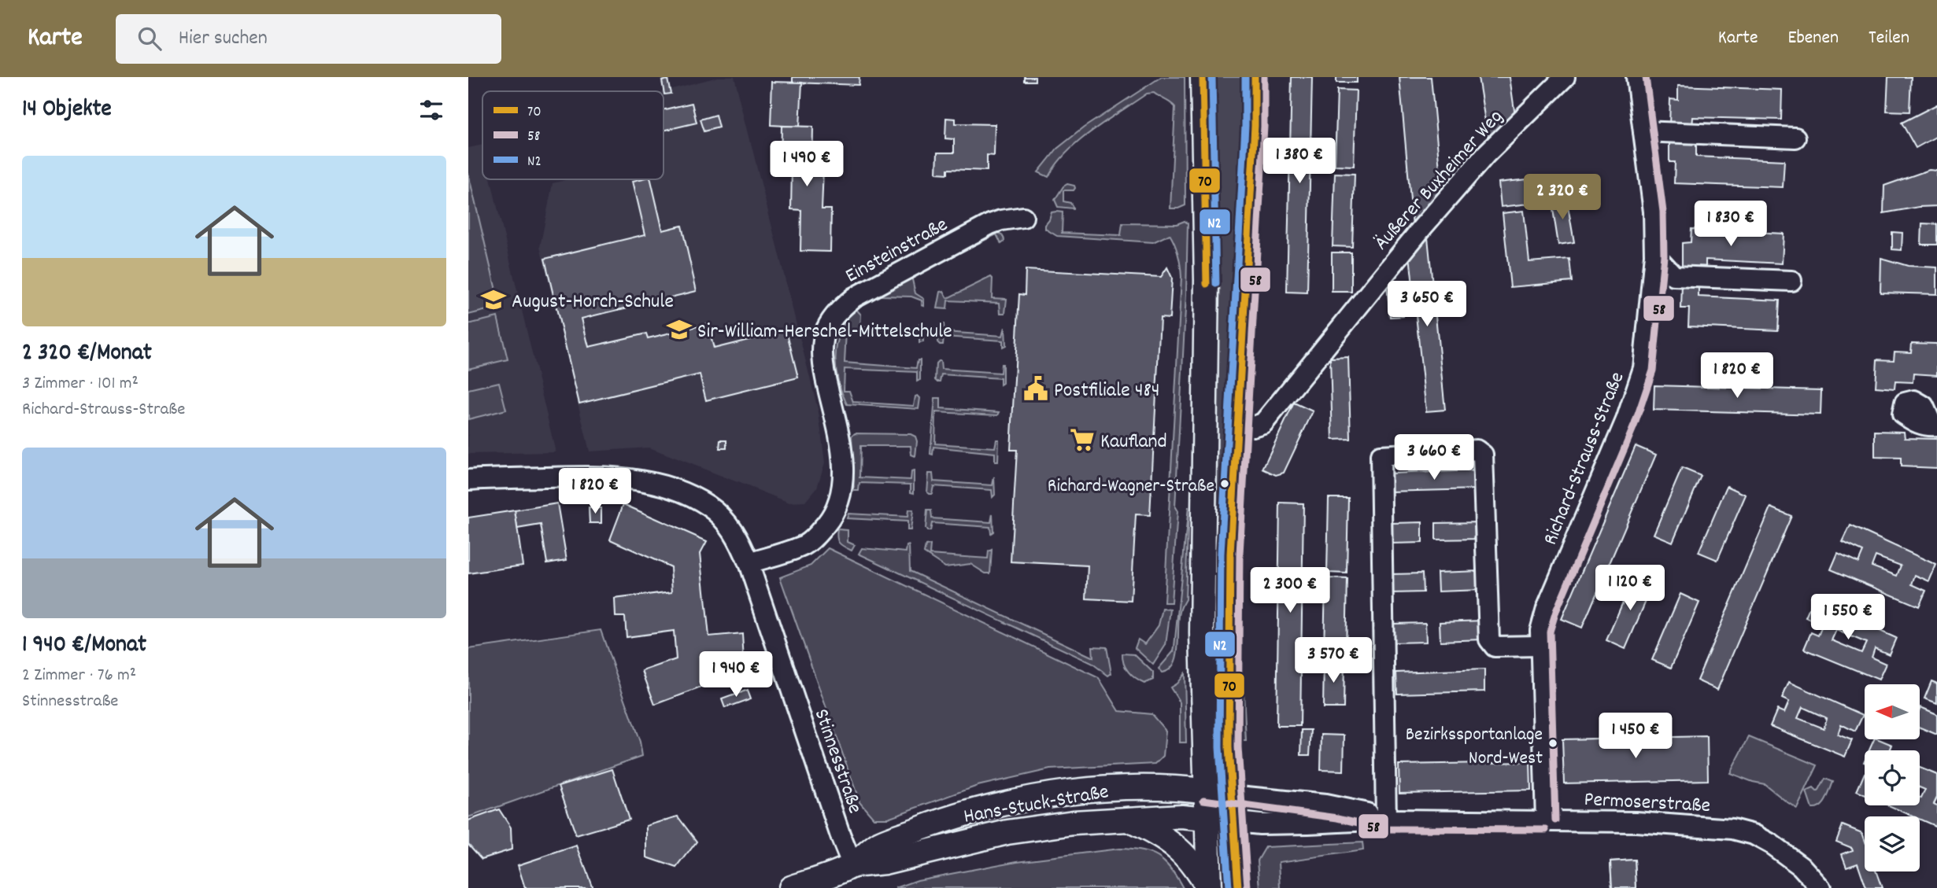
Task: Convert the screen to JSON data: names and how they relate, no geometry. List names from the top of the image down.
{
  "streets": {
    "main road": ["Hans-Stuck-Straße"],
    "street": [
      "Äußerer Buxheimer Weg",
      "Einsteinstraße",
      "Richard-Strauss-Straße",
      "Stinnesstraße",
      "Permoserstraße"
    ]
  },
  "crossings": [
    ["Einsteinstraße", "Stinnesstraße"],
    ["Richard-Strauss-Straße", "Permoserstraße"],
    ["Stinnesstraße", "Hans-Stuck-Straße"],
    ["Permoserstraße", "Hans-Stuck-Straße"]
  ],
  "places": {
    "school or university": ["August-Horch-Schule", "Sir-William-Herschel-Mittelschule"],
    "public building": ["Postfiliale 484"],
    "supermarket": ["Kaufland"],
    "other": ["Richard-Wagner-Straße", "Bezirkssportanlage Nord-West"]
  },
  "lines": ["transit line 70", "transit line 58", "transit line N2"],
  "legend": ["70", "58", "N2"],
  "north": "left",
  "page": {
    "header": "Karte",
    "search": "Hier suchen",
    "nav": ["Karte", "Ebenen", "Teilen"],
    "heading": "14 Objekte",
    "price": [
      "1 380 €",
      "1 490 €",
      "2 320 €",
      "1 830 €",
      "3 650 €",
      "1 820 €",
      "3 660 €",
      "1 820 €",
      "1 120 €",
      "2 300 €",
      "1 550 €",
      "3 570 €",
      "1 940 €",
      "1 450 €"
    ],
    "list": [
      {
        "name": "2 320 €/Monat",
        "note": "3 Zimmer · 101 m² · Richard-Strauss-Straße"
      },
      {
        "name": "1 940 €/Monat",
        "note": "2 Zimmer · 76 m² · Stinnesstraße"
      }
    ]
  }
}
